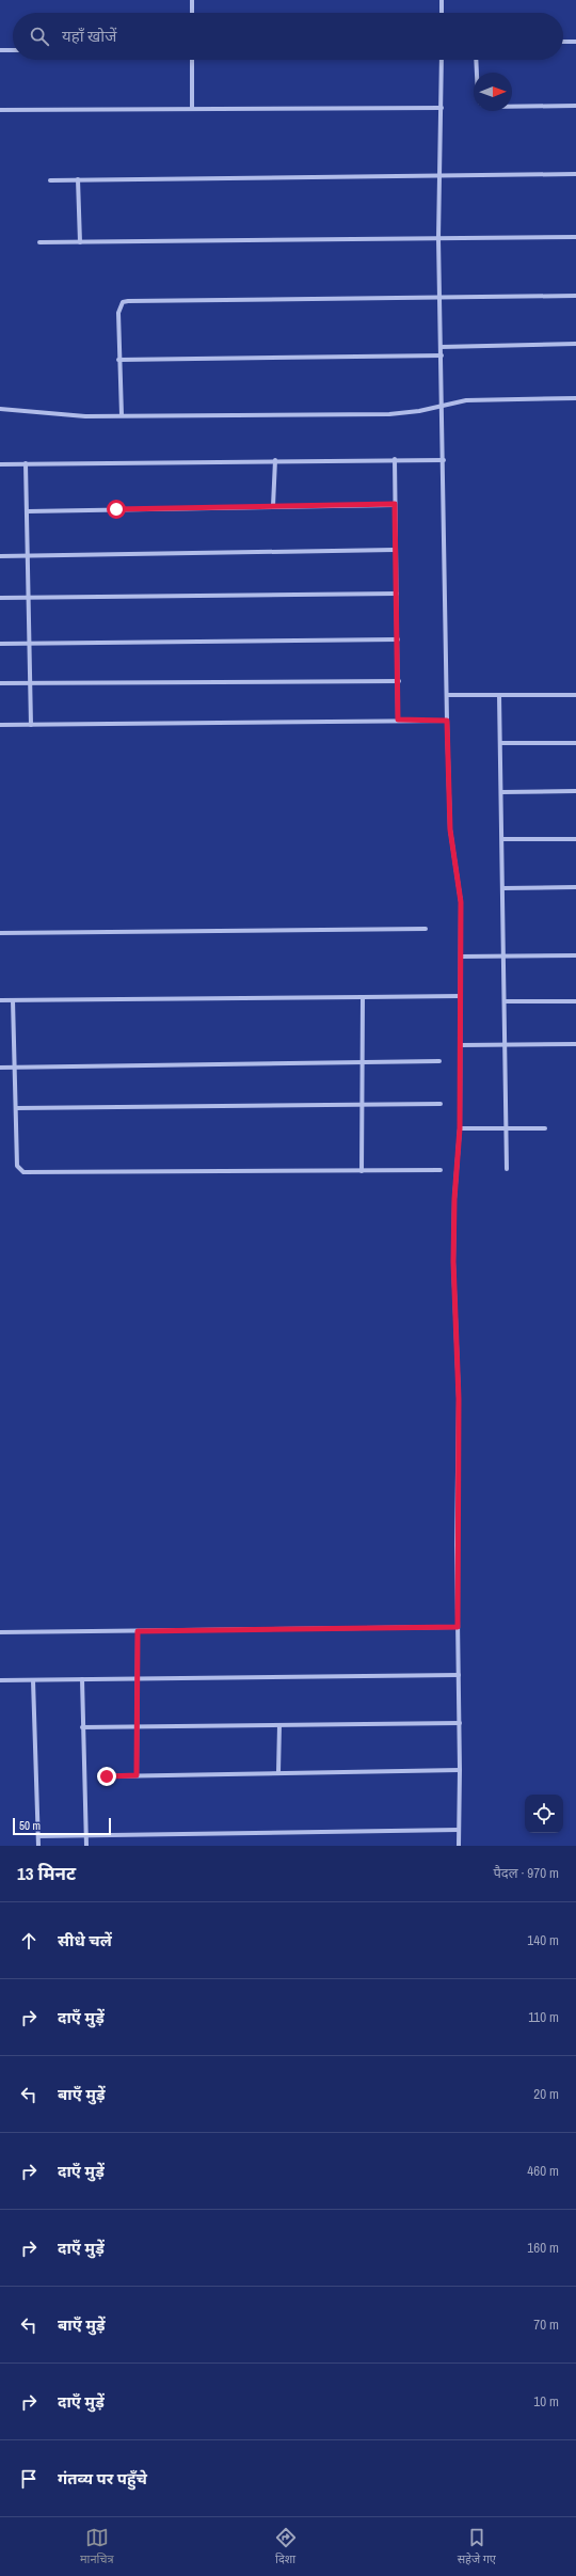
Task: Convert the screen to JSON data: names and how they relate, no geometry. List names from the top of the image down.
{
  "scale_bar": "50 m",
  "north": "right",
  "page": {
    "search": "यहाँ खोजें",
    "scale": "50 m",
    "heading": ["13 मिनट", "पैदल · 970 m"],
    "list": [
      ["सीधे चलें", "140 m"],
      ["दाएँ मुड़ें", "110 m"],
      ["बाएँ मुड़ें", "20 m"],
      ["दाएँ मुड़ें", "460 m"],
      ["दाएँ मुड़ें", "160 m"],
      ["बाएँ मुड़ें", "70 m"],
      ["दाएँ मुड़ें", "10 m"],
      "गंतव्य पर पहुँचे"
    ],
    "nav": ["मानचित्र", "दिशा", "सहेजे गए"]
  }
}
